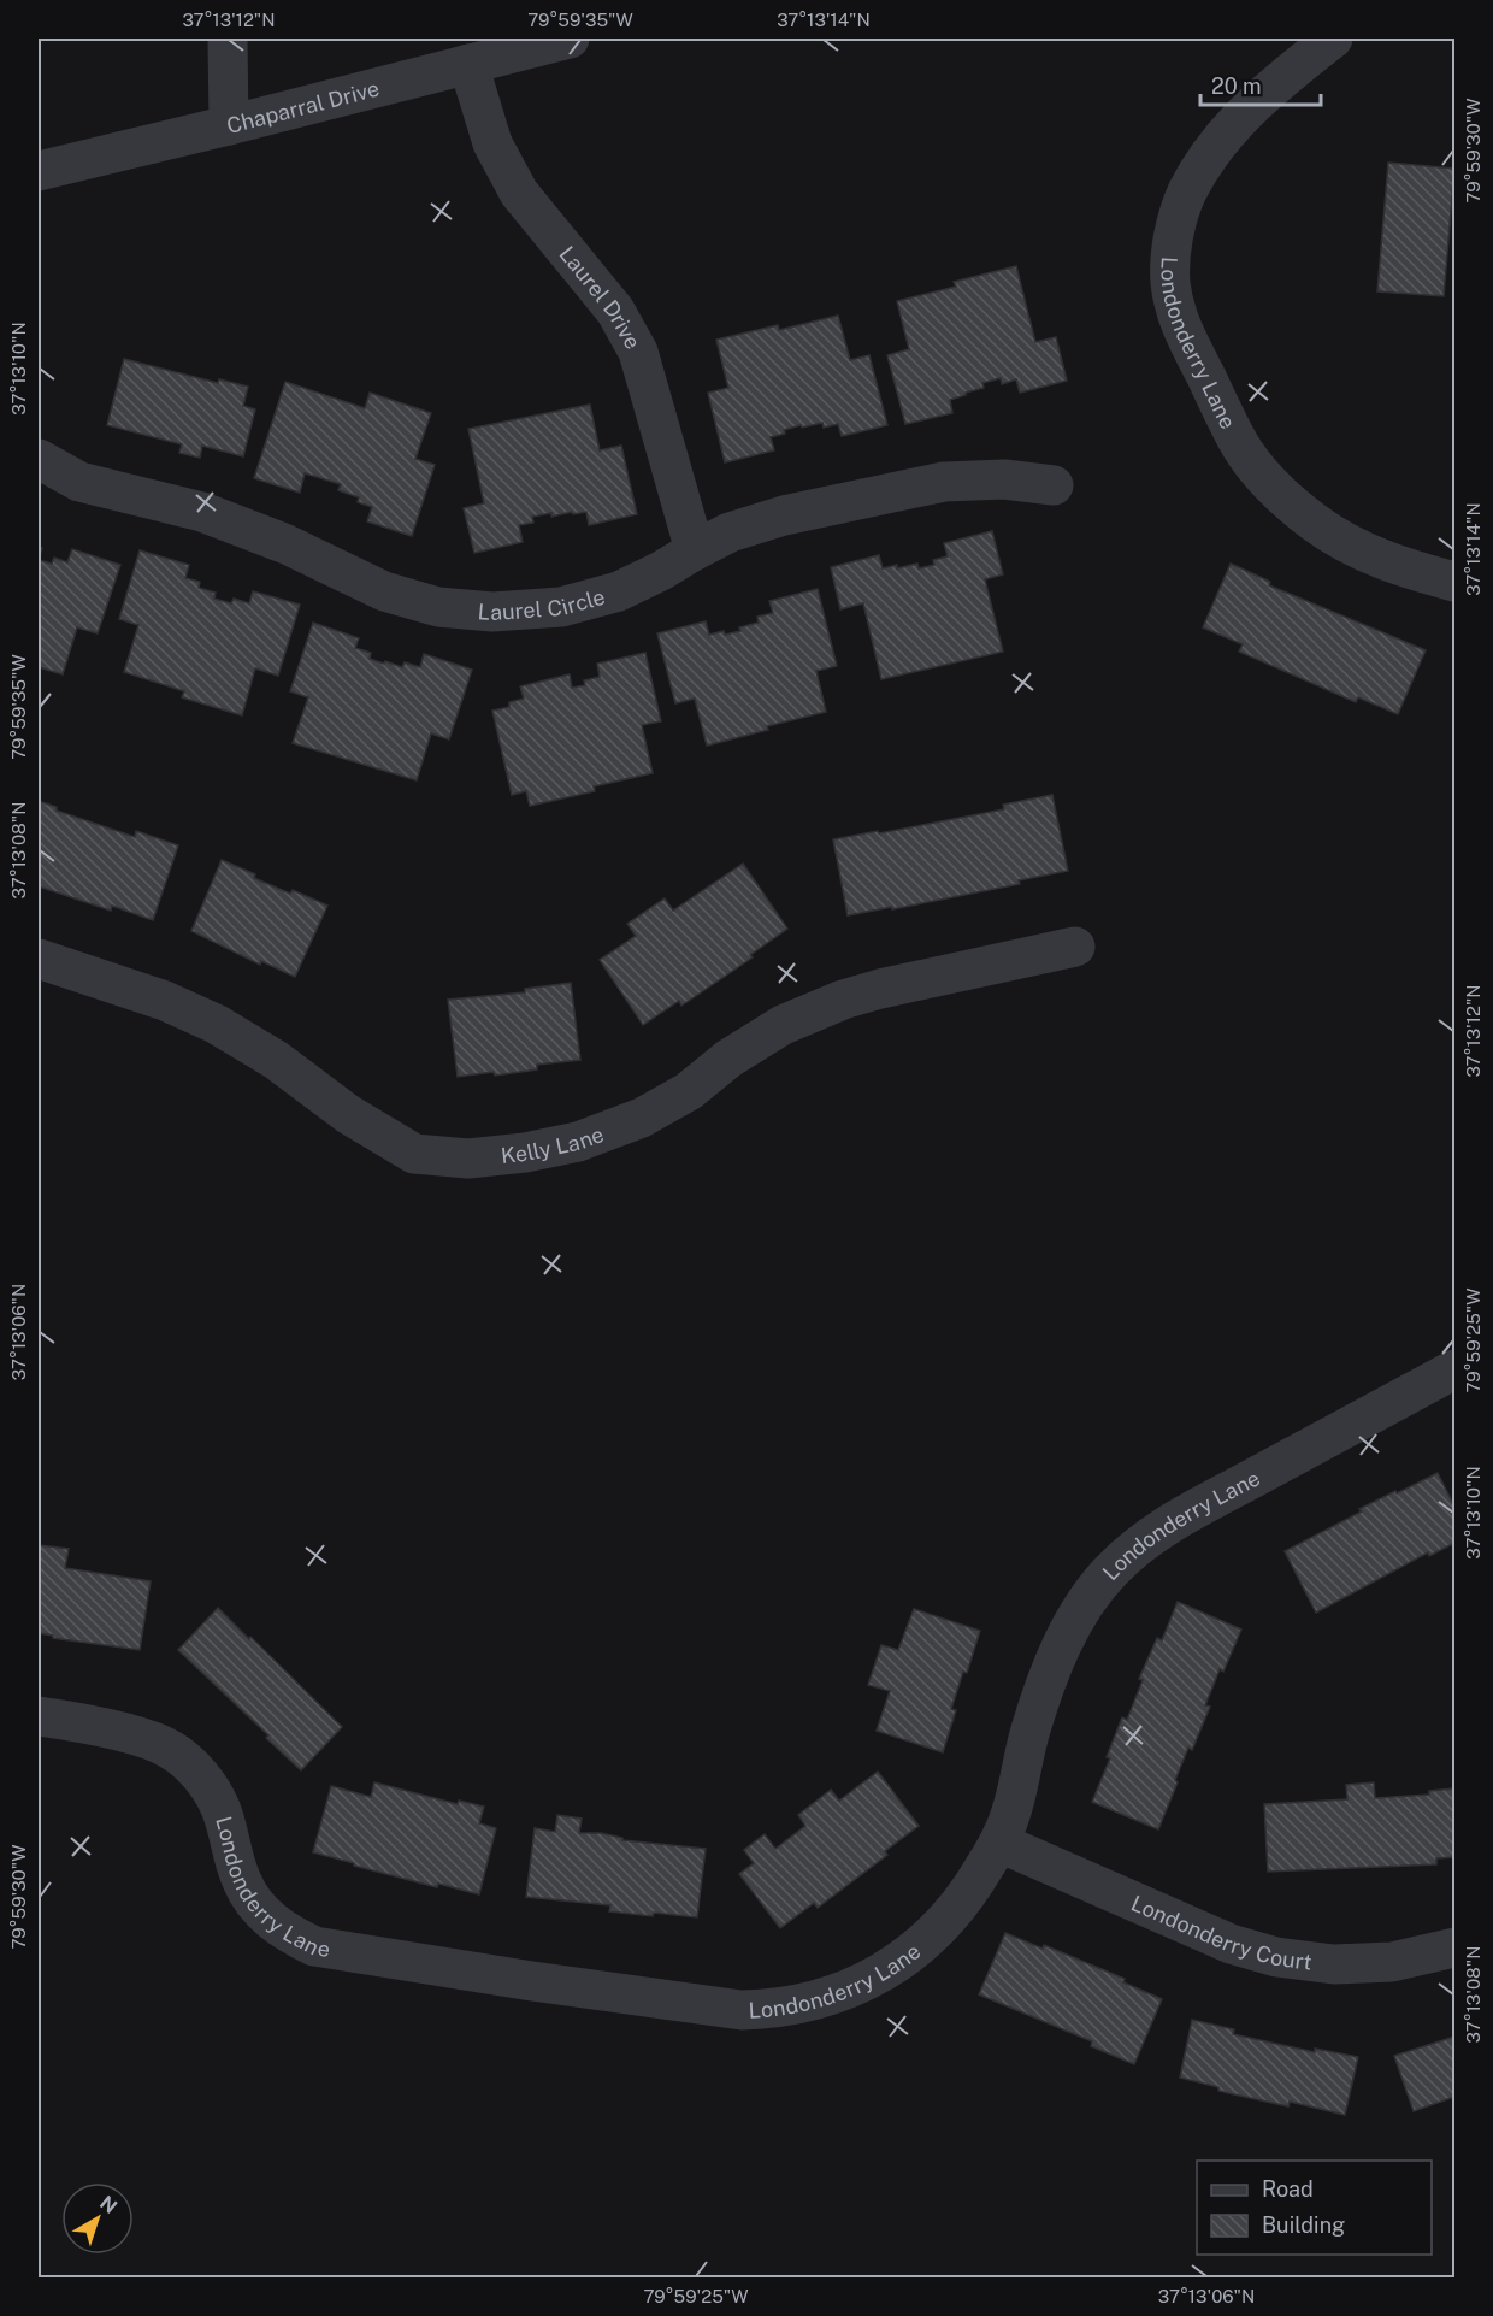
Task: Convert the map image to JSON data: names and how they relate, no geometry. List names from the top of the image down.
{
  "streets": {
    "street": [
      "Chaparral Drive",
      "Laurel Drive",
      "Londonderry Lane",
      "Laurel Circle",
      "Kelly Lane",
      "Londonderry Court"
    ]
  },
  "crossings": [
    ["Chaparral Drive", "Laurel Drive"],
    ["Laurel Drive", "Laurel Circle"],
    ["Londonderry Lane", "Londonderry Court"]
  ],
  "legend": ["Road", "Building"],
  "scale_bar": "20 m",
  "north": "top right",
  "coordinates": [
    "37°13'12\"N",
    "79°59'35\"W",
    "37°13'14\"N",
    "79°59'30\"W",
    "37°13'10\"N",
    "37°13'08\"N",
    "37°13'06\"N",
    "79°59'25\"W"
  ]
}
